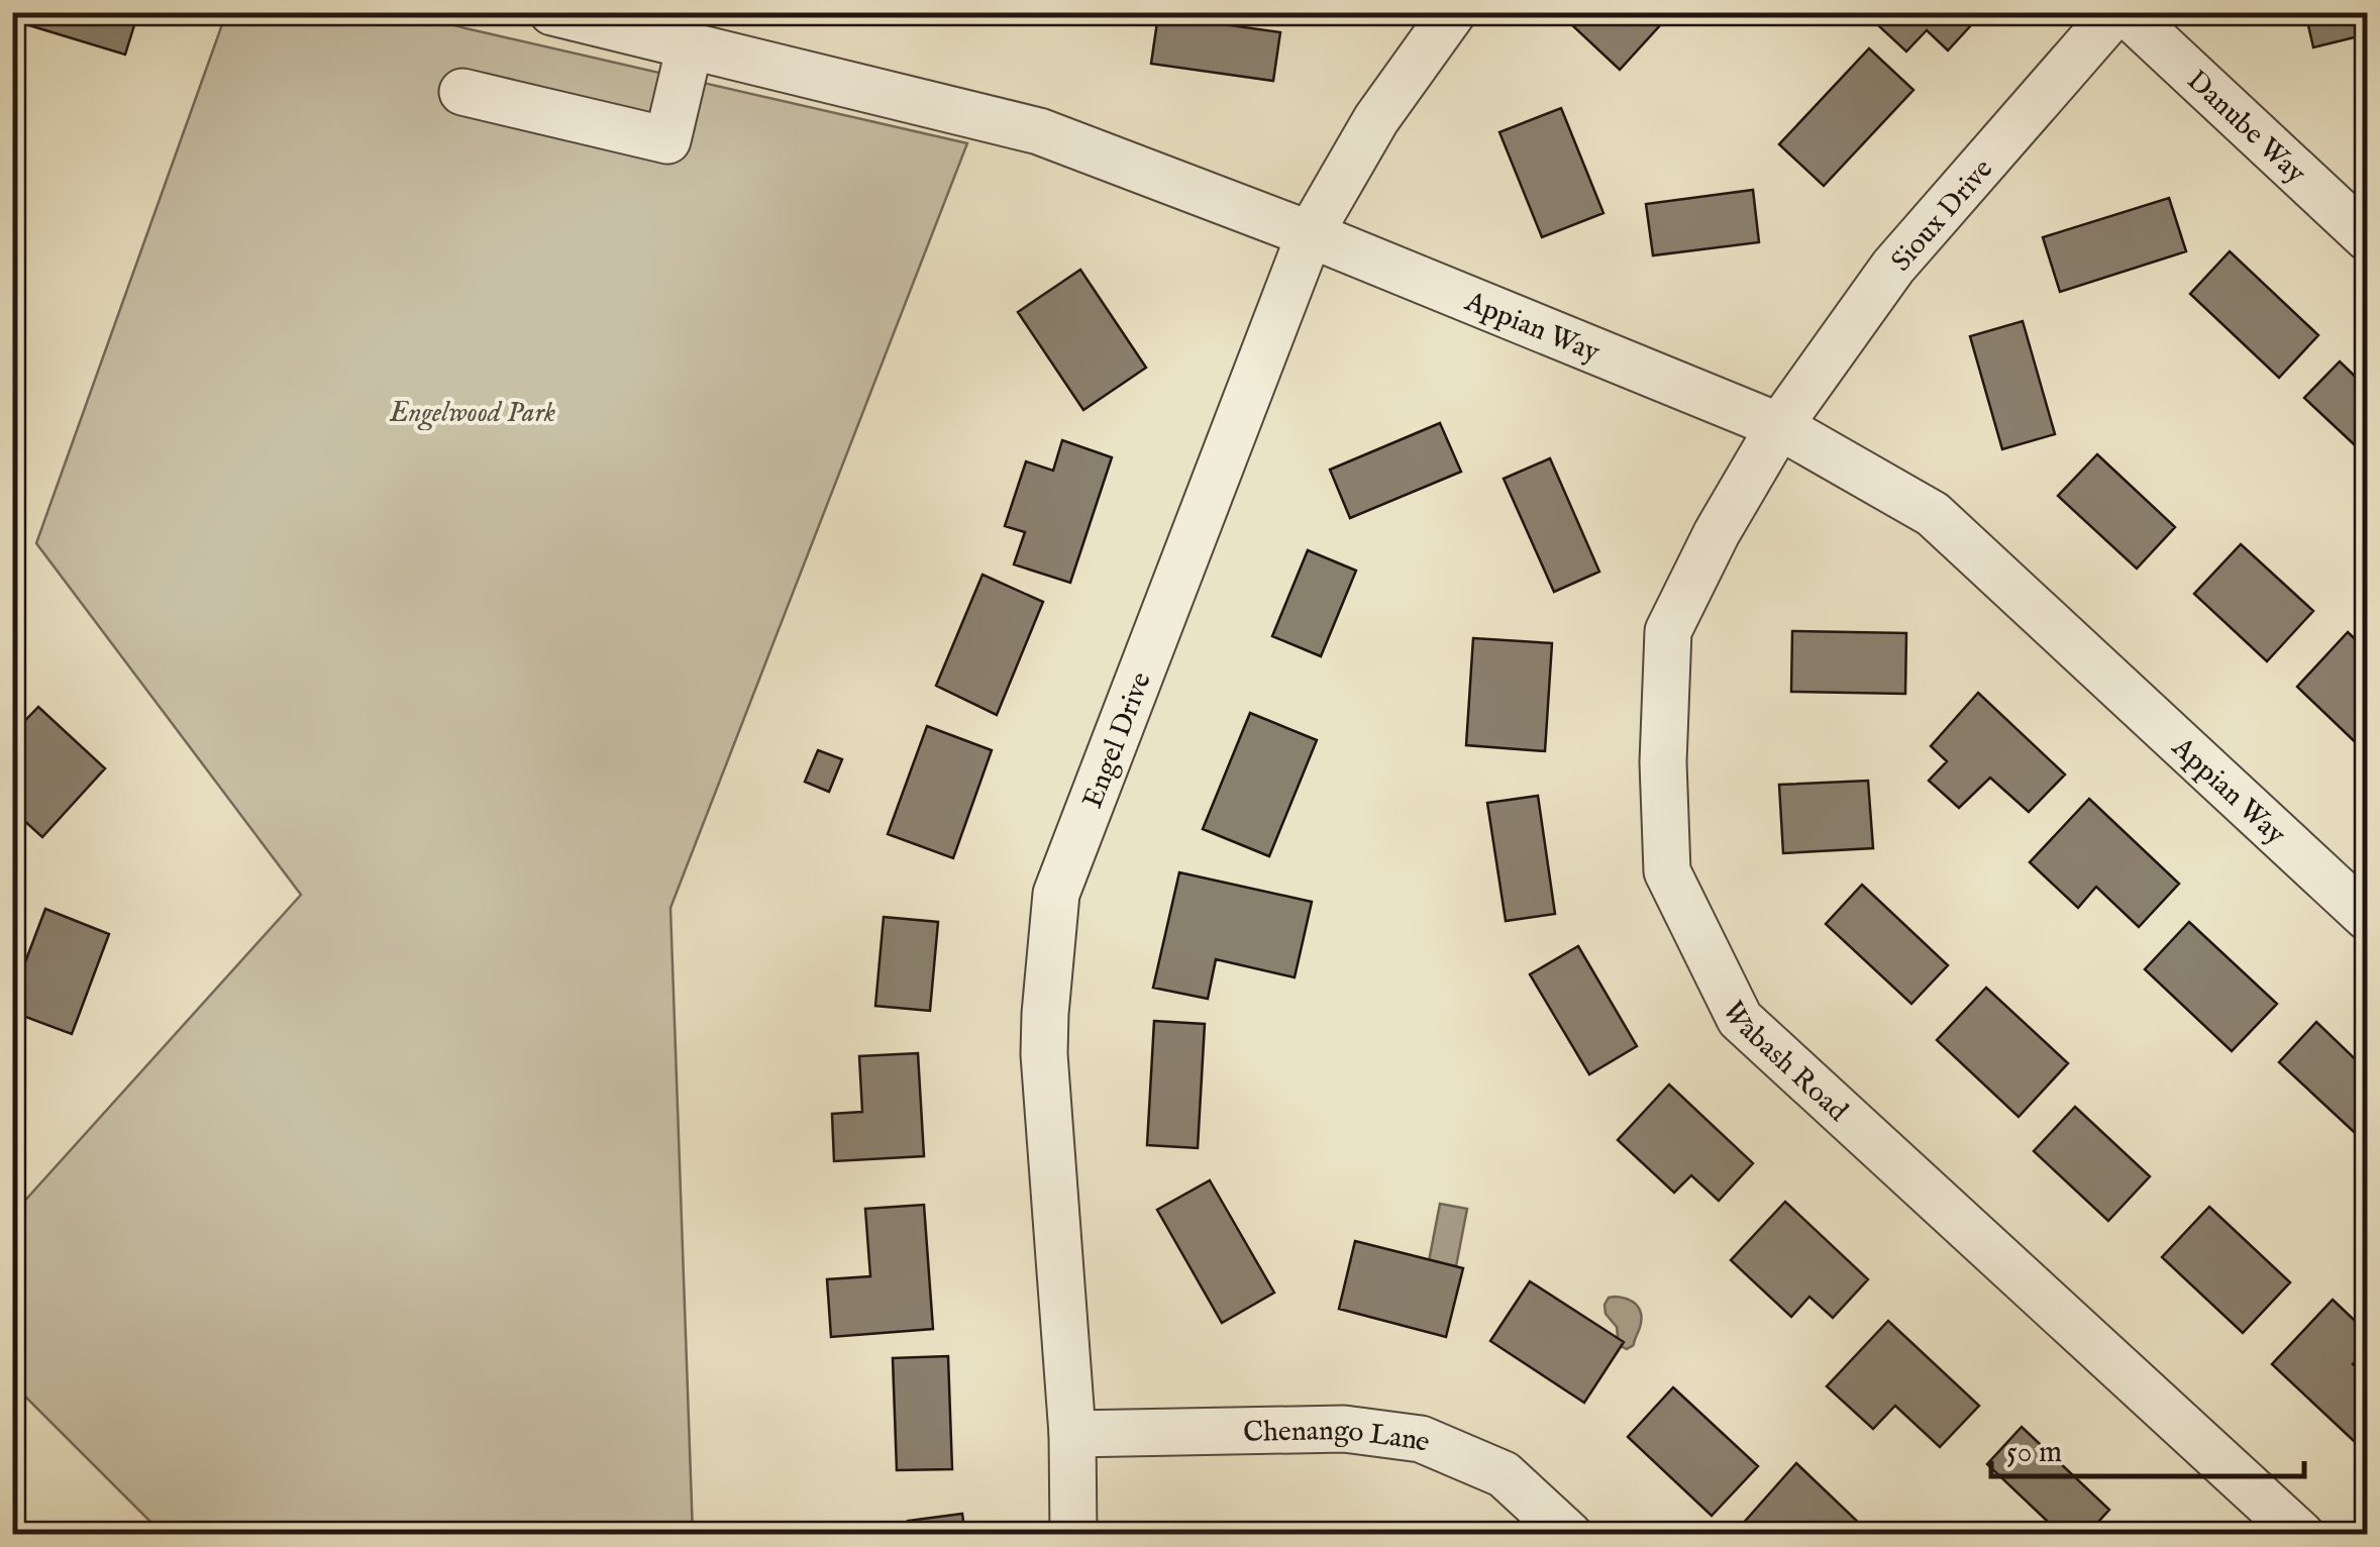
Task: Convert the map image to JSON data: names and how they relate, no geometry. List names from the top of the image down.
{
  "streets": {
    "street": [
      "Danube Way",
      "Sioux Drive",
      "Appian Way",
      "Engel Drive",
      "Wabash Road",
      "Chenango Lane"
    ]
  },
  "crossings": [
    ["Sioux Drive", "Appian Way"],
    ["Sioux Drive", "Wabash Road"],
    ["Appian Way", "Engel Drive"],
    ["Appian Way", "Wabash Road"],
    ["Engel Drive", "Chenango Lane"]
  ],
  "parks": ["Engelwood Park"],
  "scale_bar": "50 m"
}
